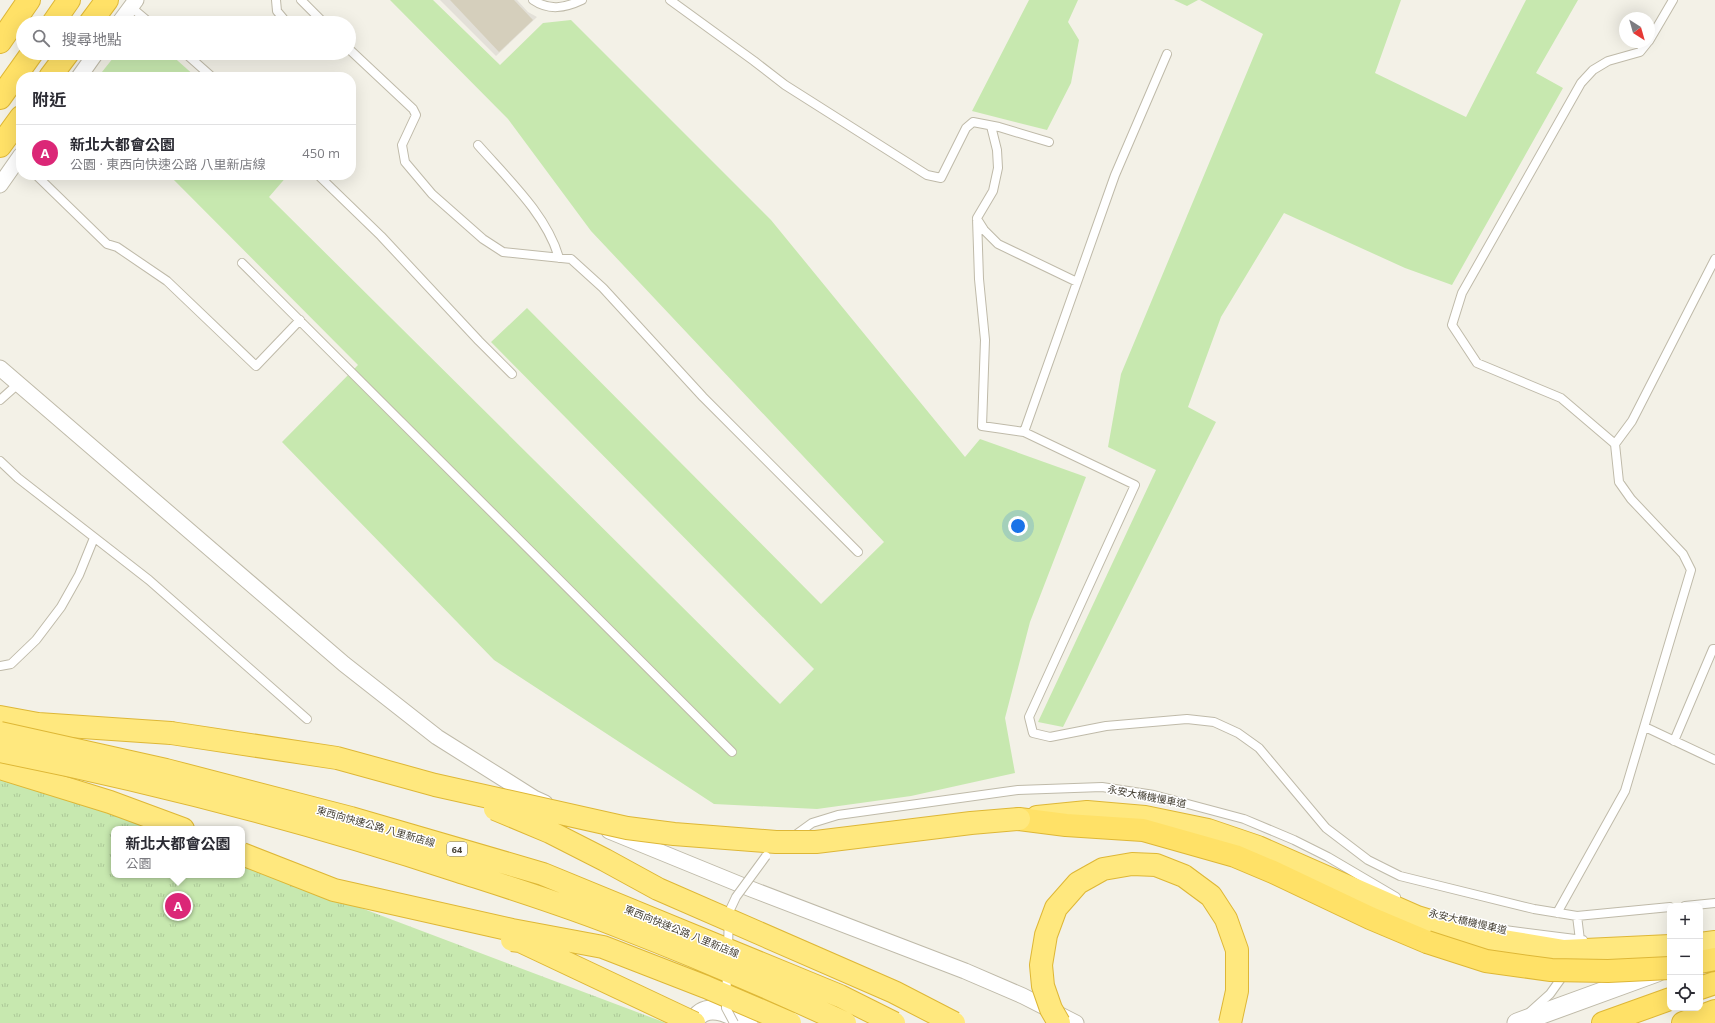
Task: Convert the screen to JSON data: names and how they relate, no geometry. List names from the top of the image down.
{
  "streets": {
    "highway": ["東西向快速公路 八里新店線", "64"],
    "lane": ["永安大橋機慢車道"]
  },
  "north": "bottom right",
  "page": {
    "search": "搜尋地點",
    "heading": "附近",
    "list": [
      {
        "mark": "A",
        "name": "新北大都會公園",
        "note": "公園 · 東西向快速公路 八里新店線",
        "value": "450 m"
      }
    ],
    "popup": ["新北大都會公園", "公園"],
    "pins": "A",
    "map_buttons": ["+", "−"]
  }
}
